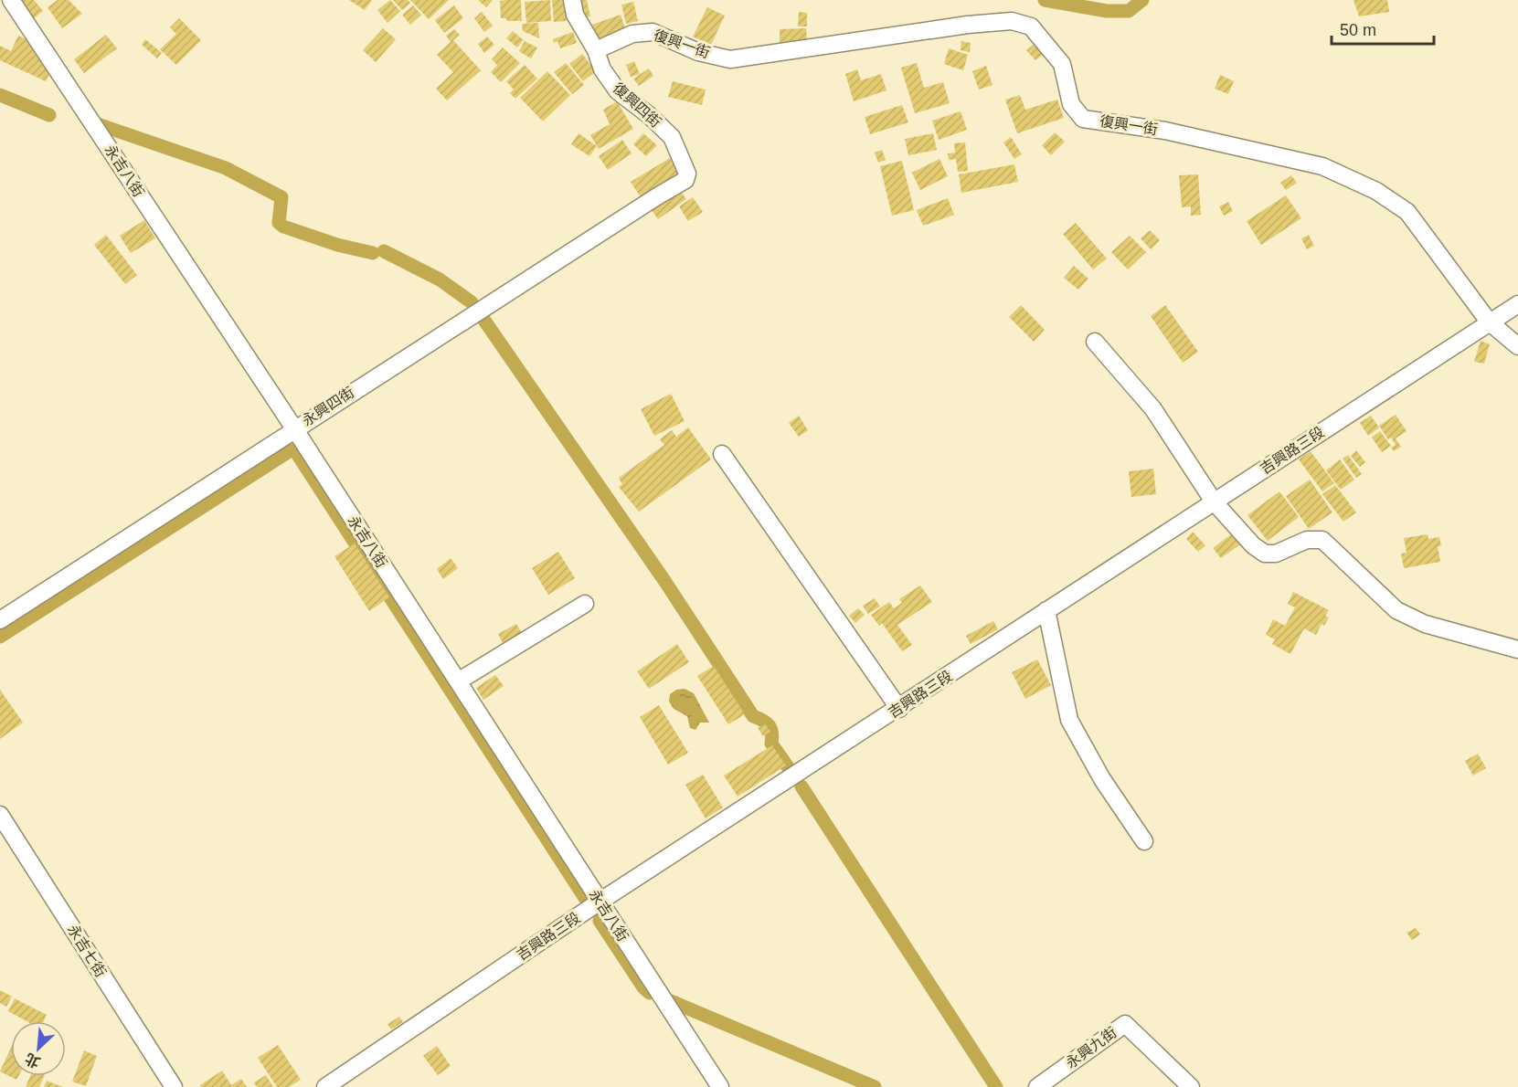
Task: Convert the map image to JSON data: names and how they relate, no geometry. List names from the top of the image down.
{
  "streets": {
    "street": [
      "復興一街",
      "復興四街",
      "永吉八街",
      "永興四街",
      "吉興路三段",
      "永吉七街",
      "永興九街"
    ]
  },
  "crossings": [
    ["復興一街", "復興四街"],
    ["復興一街", "吉興路三段"],
    ["復興四街", "永興四街"],
    ["永吉八街", "永興四街"],
    ["永吉八街", "吉興路三段"]
  ],
  "scale_bar": "50 m",
  "north": "bottom left"
}
